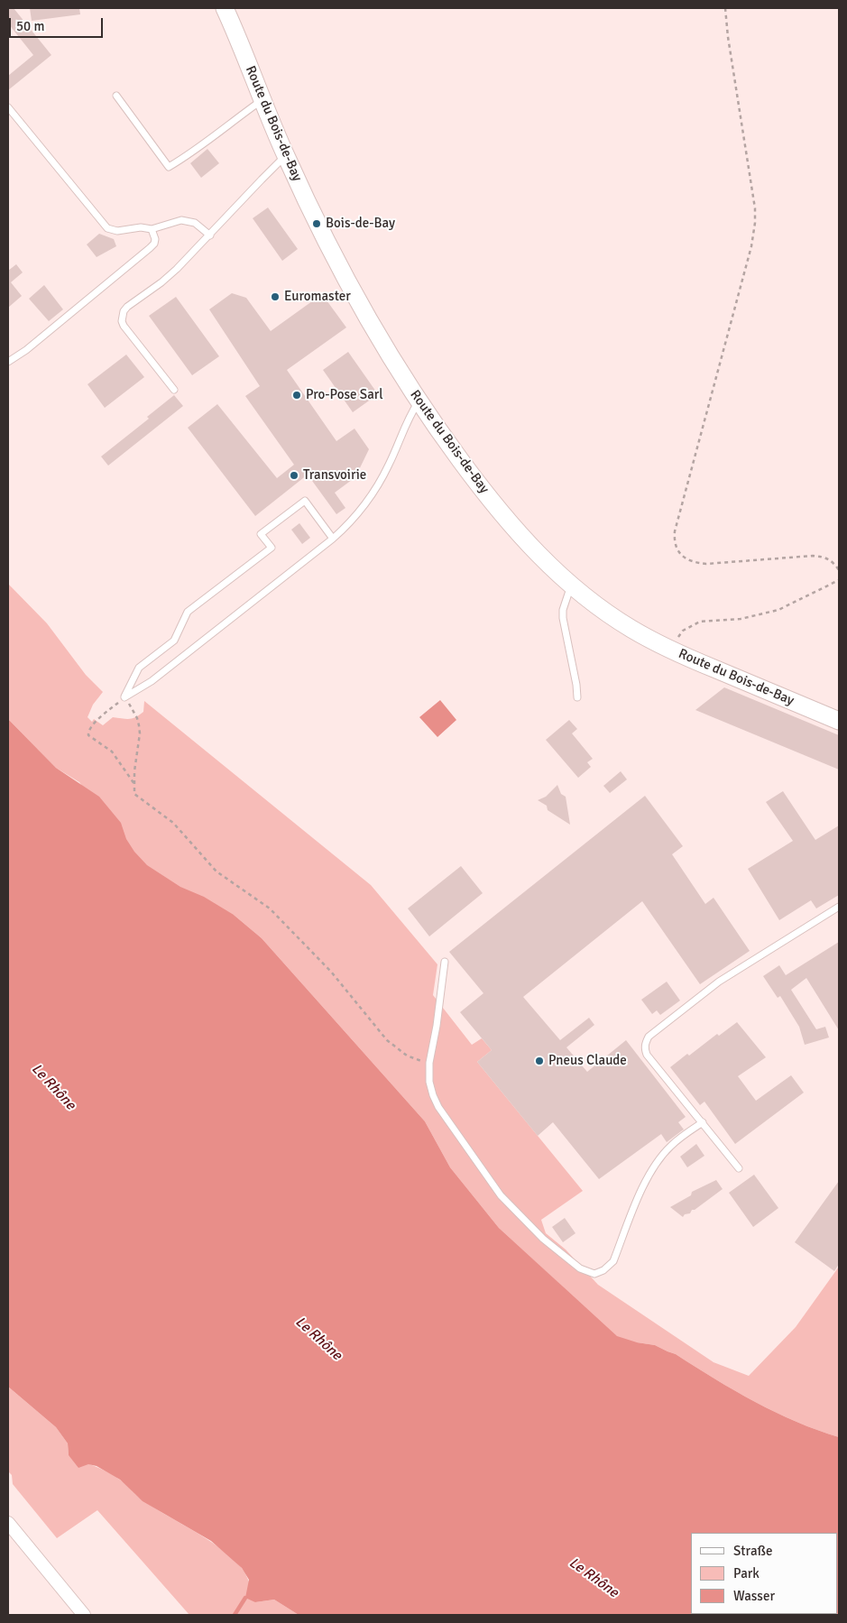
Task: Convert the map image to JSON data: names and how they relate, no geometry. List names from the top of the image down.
{
  "streets": {
    "main road": ["Route du Bois-de-Bay"]
  },
  "water": ["Le Rhône"],
  "places": [
    "Bois-de-Bay",
    "Euromaster",
    "Pro-Pose Sarl",
    "Transvoirie",
    "Pneus Claude"
  ],
  "legend": ["Straße", "Park", "Wasser"],
  "scale_bar": "50 m"
}
